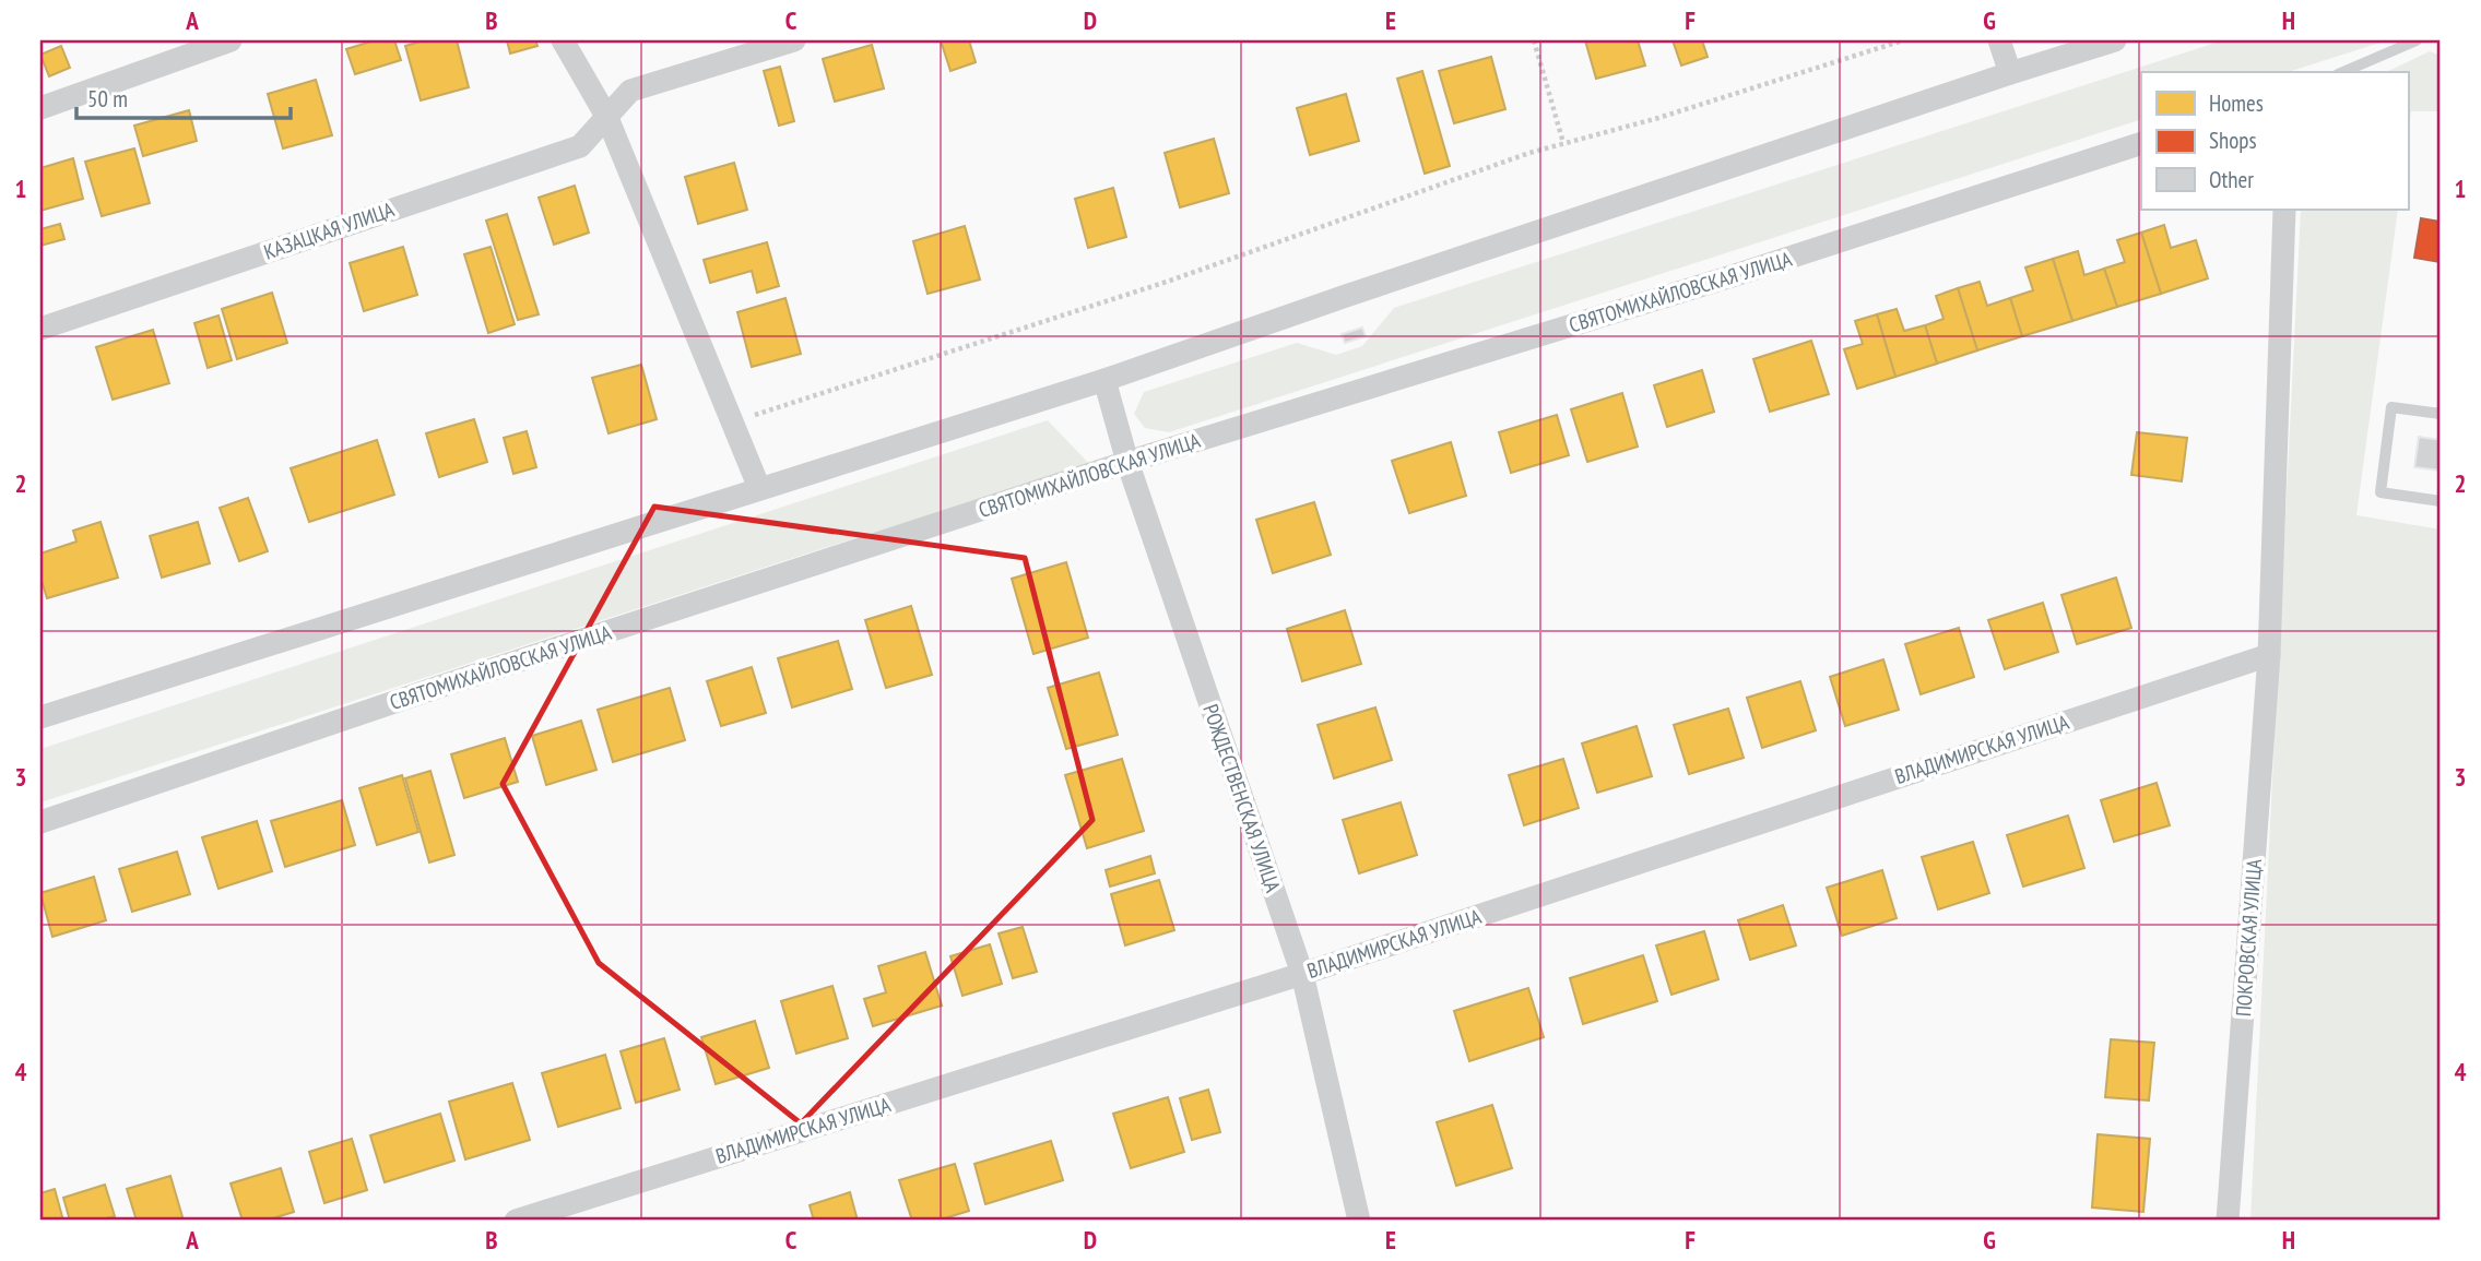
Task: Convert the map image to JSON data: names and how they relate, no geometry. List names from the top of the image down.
{
  "streets": {
    "street": [
      "КАЗАЦКАЯ УЛИЦА",
      "СВЯТОМИХАЙЛОВСКАЯ УЛИЦА",
      "ВЛАДИМИРСКАЯ УЛИЦА",
      "РОЖДЕСТВЕНСКАЯ УЛИЦА",
      "ПОКРОВСКАЯ УЛИЦА"
    ]
  },
  "crossings": [
    ["СВЯТОМИХАЙЛОВСКАЯ УЛИЦА", "РОЖДЕСТВЕНСКАЯ УЛИЦА"],
    ["ВЛАДИМИРСКАЯ УЛИЦА", "РОЖДЕСТВЕНСКАЯ УЛИЦА"],
    ["ВЛАДИМИРСКАЯ УЛИЦА", "ПОКРОВСКАЯ УЛИЦА"]
  ],
  "legend": ["Homes", "Shops", "Other"],
  "scale_bar": "50 m",
  "grid": {
    "columns": [
      "A",
      "B",
      "C",
      "D",
      "E",
      "F",
      "G",
      "H"
    ],
    "rows": [
      "1",
      "2",
      "3",
      "4"
    ]
  }
}
